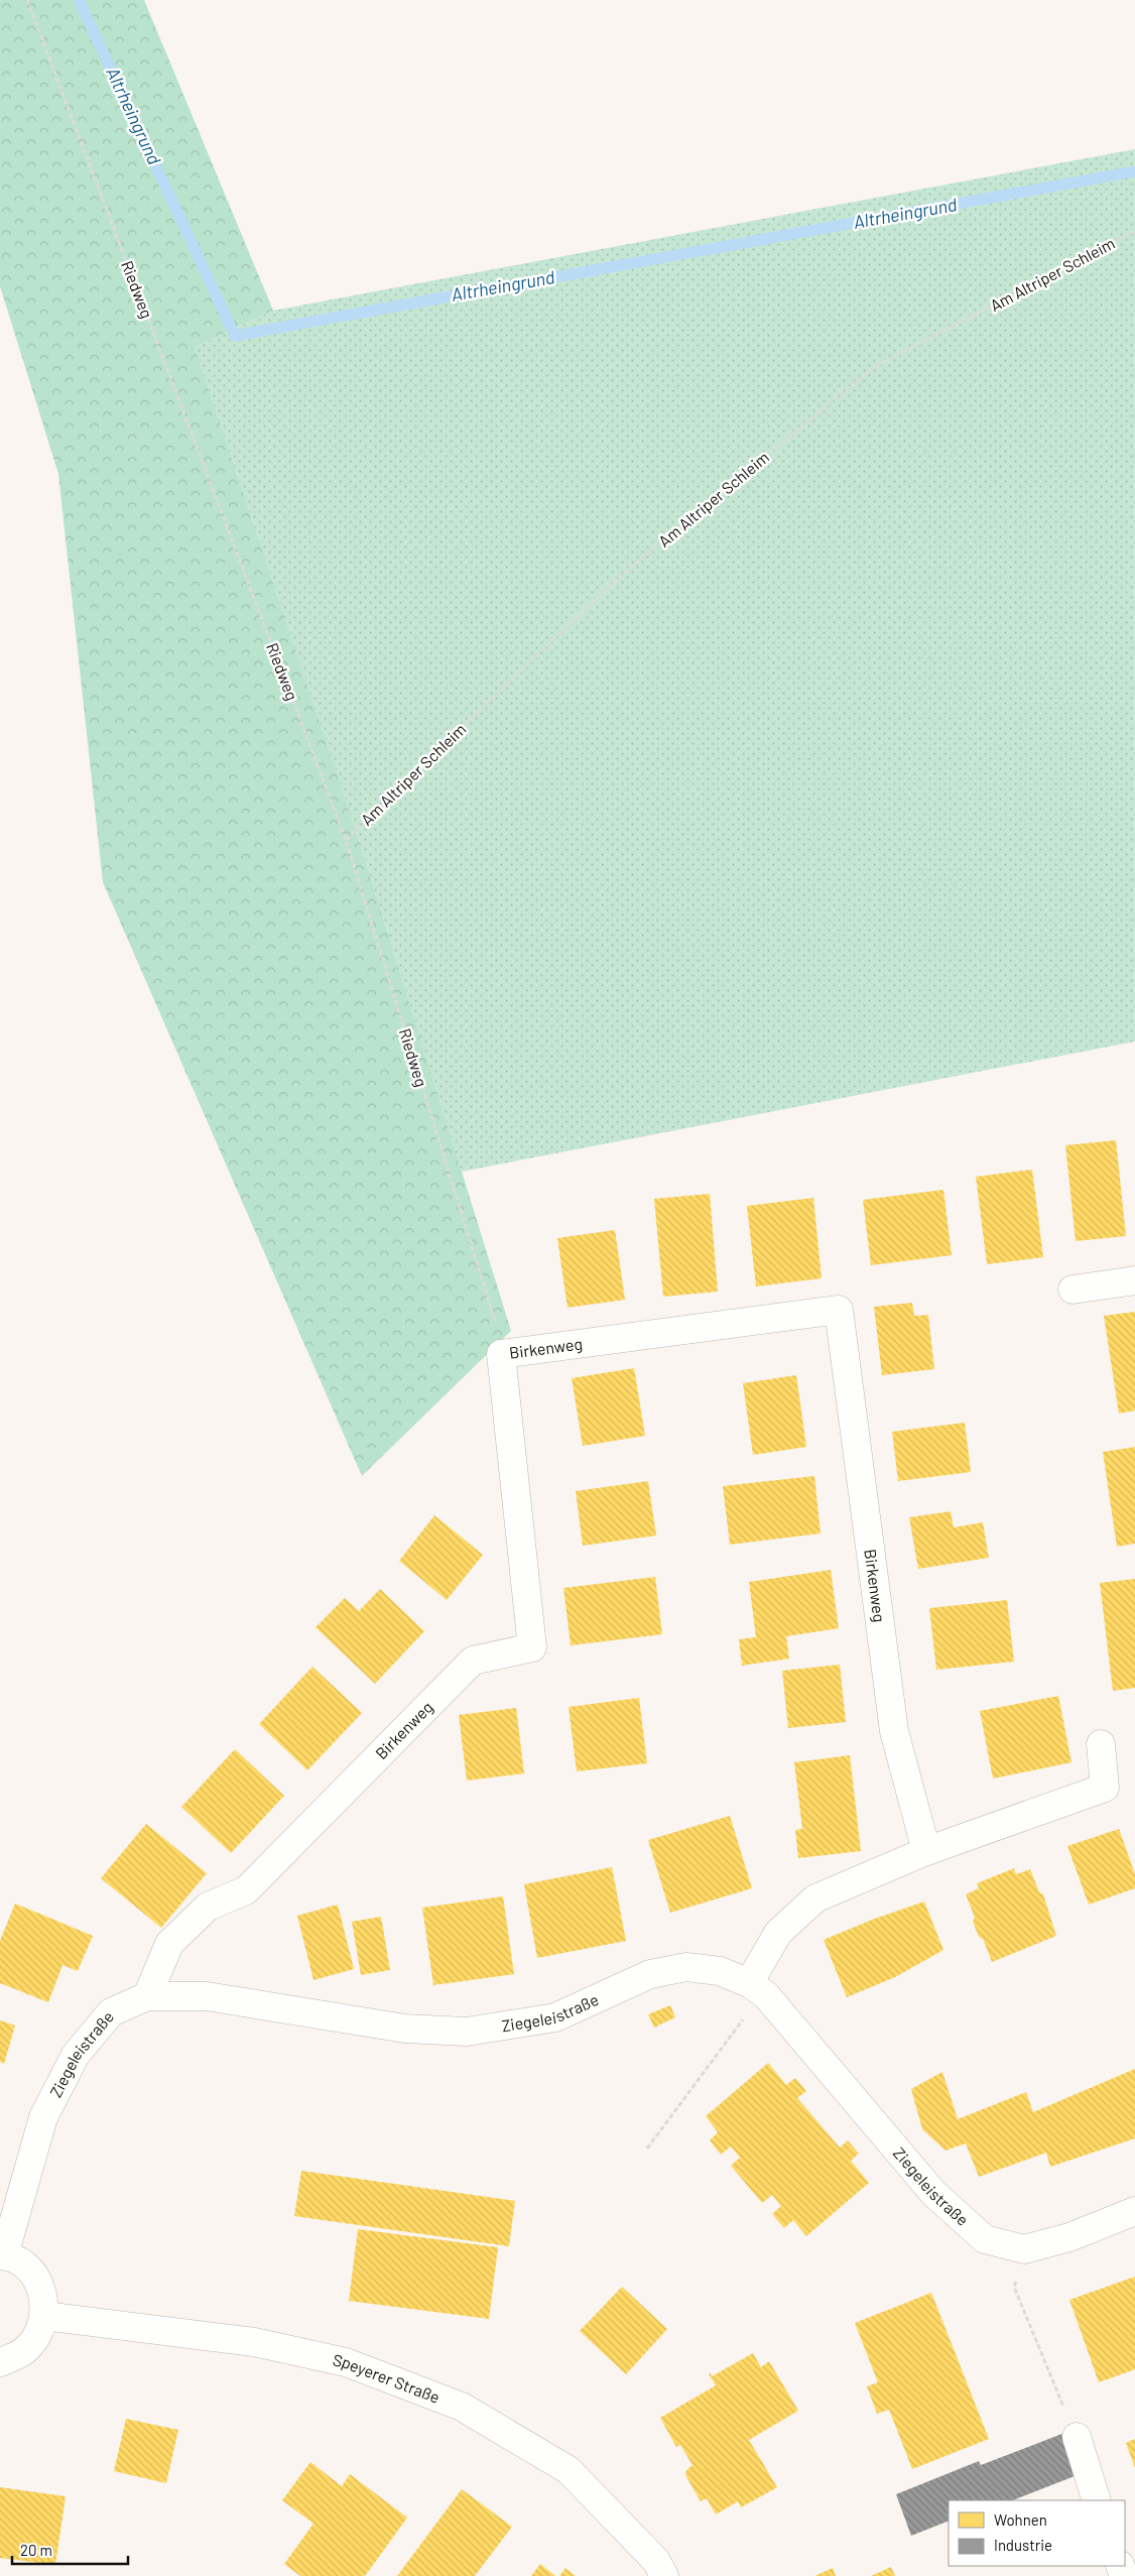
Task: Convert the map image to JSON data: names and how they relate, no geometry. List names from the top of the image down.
{
  "streets": {
    "street": ["Birkenweg", "Ziegeleistraße", "Speyerer Straße"],
    "path": ["Am Altriper Schleim", "Riedweg"]
  },
  "crossings": [
    ["Am Altriper Schleim", "Riedweg"],
    ["Riedweg", "Birkenweg"],
    ["Birkenweg", "Ziegeleistraße"]
  ],
  "water": ["Altrheingrund"],
  "legend": ["Wohnen", "Industrie"],
  "scale_bar": "20 m"
}
